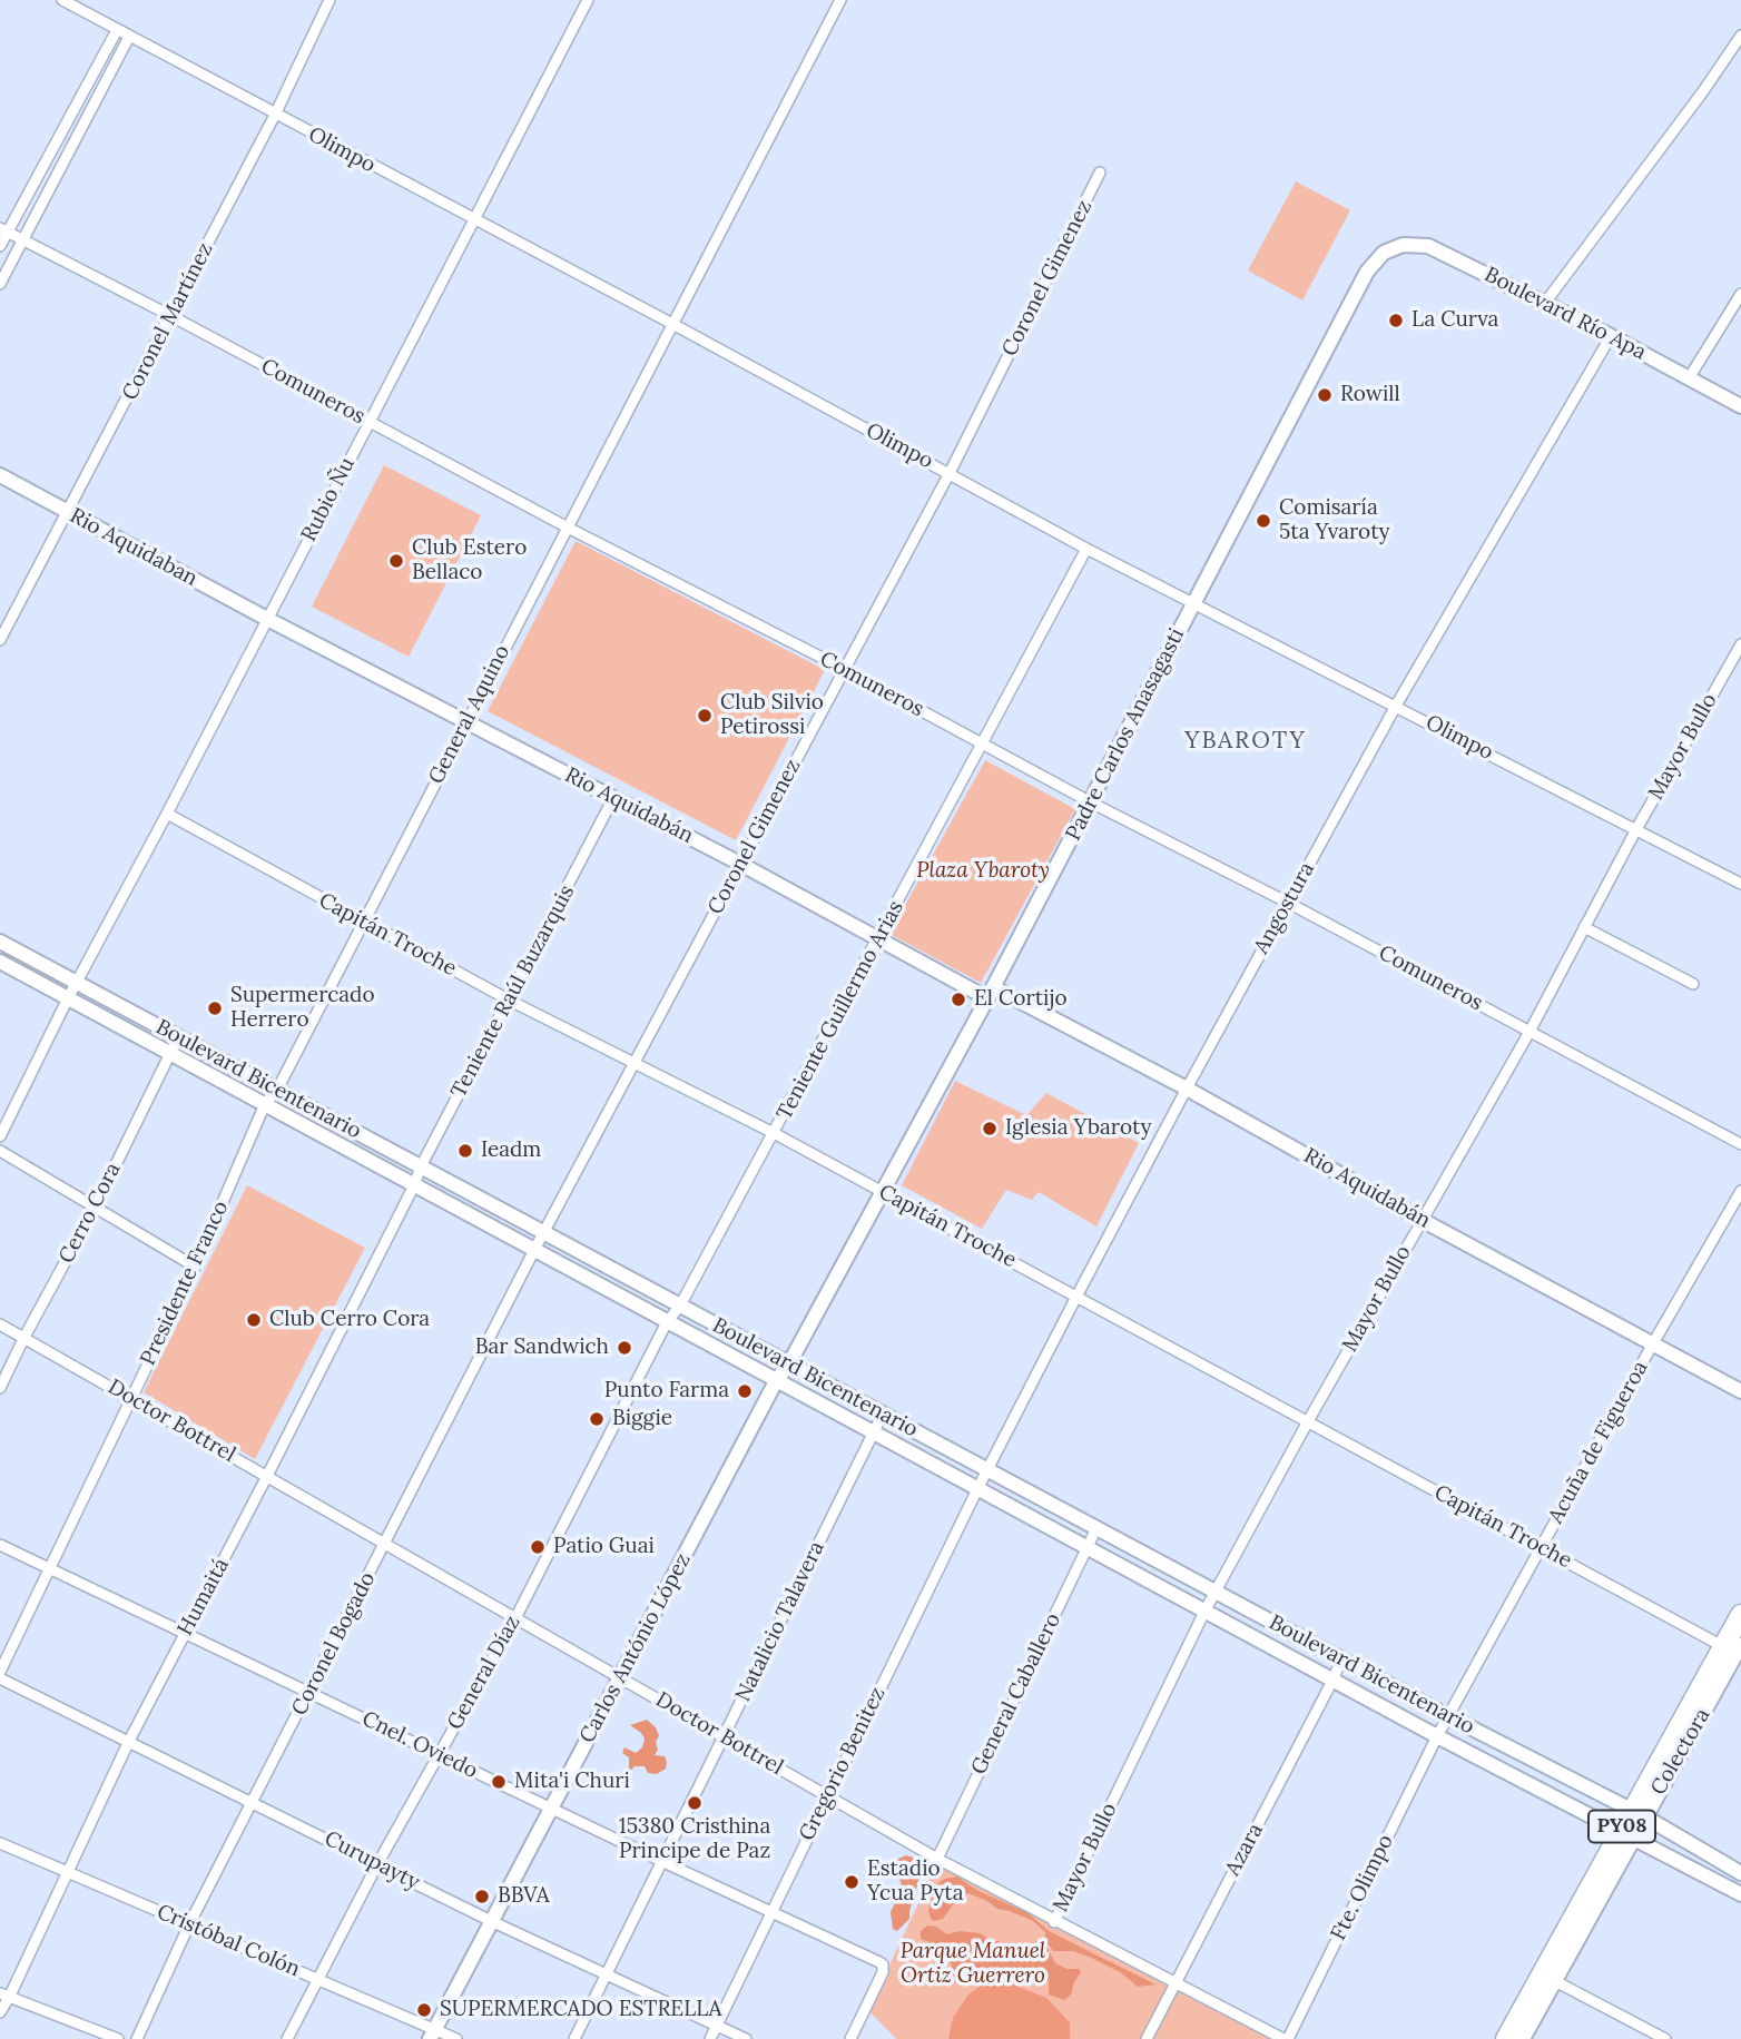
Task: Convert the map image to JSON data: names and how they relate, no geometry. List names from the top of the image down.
{
  "streets": {
    "highway": ["PY08"],
    "main road": [
      "Boulevard Río Apa",
      "Rio Aquidaban",
      "Padre Carlos Anasagasti",
      "Rio Aquidabán",
      "Boulevard Bicentenario",
      "Carlos António López"
    ],
    "street": [
      "Olimpo",
      "Coronel Gimenez",
      "Coronel Martínez",
      "Comuneros",
      "Rubio Ñu",
      "General Aquino",
      "Mayor Bullo",
      "Angostura",
      "Capitán Troche",
      "Teniente Raúl Buzarquis",
      "Teniente Guillermo Arias",
      "Cerro Cora",
      "Presidente Franco",
      "Doctor Bottrel",
      "Acuña de Figueroa",
      "Humaitá",
      "Natalicio Talavera",
      "Coronel Bogado",
      "General Díaz",
      "General Caballero",
      "Cnel. Oviedo",
      "Gregorio Benitez",
      "Azara",
      "Curupayty",
      "Fte. Olimpo",
      "Cristóbal Colón"
    ]
  },
  "crossings": [
    ["Olimpo", "Coronel Gimenez"],
    ["Olimpo", "Coronel Martínez"],
    ["Olimpo", "Rubio Ñu"],
    ["Olimpo", "General Aquino"],
    ["Olimpo", "Padre Carlos Anasagasti"],
    ["Olimpo", "Mayor Bullo"],
    ["Olimpo", "Angostura"],
    ["Olimpo", "Teniente Guillermo Arias"],
    ["Coronel Gimenez", "Comuneros"],
    ["Coronel Gimenez", "Rio Aquidabán"],
    ["Coronel Gimenez", "Capitán Troche"],
    ["Coronel Gimenez", "Boulevard Bicentenario"],
    ["Coronel Gimenez", "Coronel Bogado"],
    ["Boulevard Río Apa", "Padre Carlos Anasagasti"],
    ["Boulevard Río Apa", "Angostura"],
    ["Coronel Martínez", "Comuneros"],
    ["Coronel Martínez", "Rio Aquidaban"],
    ["Comuneros", "Rubio Ñu"],
    ["Comuneros", "General Aquino"],
    ["Comuneros", "Padre Carlos Anasagasti"],
    ["Comuneros", "Mayor Bullo"],
    ["Comuneros", "Angostura"],
    ["Comuneros", "Teniente Guillermo Arias"],
    ["Rubio Ñu", "Rio Aquidaban"],
    ["Rubio Ñu", "Rio Aquidabán"],
    ["Rubio Ñu", "Capitán Troche"],
    ["Rubio Ñu", "Boulevard Bicentenario"],
    ["Rio Aquidaban", "Rio Aquidabán"],
    ["General Aquino", "Rio Aquidabán"],
    ["General Aquino", "Capitán Troche"],
    ["General Aquino", "Boulevard Bicentenario"],
    ["General Aquino", "Presidente Franco"],
    ["Padre Carlos Anasagasti", "Rio Aquidabán"],
    ["Padre Carlos Anasagasti", "Capitán Troche"],
    ["Padre Carlos Anasagasti", "Boulevard Bicentenario"],
    ["Padre Carlos Anasagasti", "Carlos António López"],
    ["Mayor Bullo", "Rio Aquidabán"],
    ["Mayor Bullo", "Capitán Troche"],
    ["Mayor Bullo", "Boulevard Bicentenario"],
    ["Mayor Bullo", "Doctor Bottrel"],
    ["Rio Aquidabán", "Angostura"],
    ["Rio Aquidabán", "Teniente Raúl Buzarquis"],
    ["Rio Aquidabán", "Teniente Guillermo Arias"],
    ["Rio Aquidabán", "Acuña de Figueroa"],
    ["Angostura", "Capitán Troche"],
    ["Angostura", "Boulevard Bicentenario"],
    ["Angostura", "Gregorio Benitez"],
    ["Capitán Troche", "Teniente Raúl Buzarquis"],
    ["Capitán Troche", "Teniente Guillermo Arias"],
    ["Capitán Troche", "Acuña de Figueroa"],
    ["Capitán Troche", "PY08"],
    ["Teniente Raúl Buzarquis", "Boulevard Bicentenario"],
    ["Teniente Raúl Buzarquis", "Humaitá"],
    ["Teniente Guillermo Arias", "Boulevard Bicentenario"],
    ["Teniente Guillermo Arias", "General Díaz"],
    ["Boulevard Bicentenario", "Cerro Cora"],
    ["Boulevard Bicentenario", "Presidente Franco"],
    ["Boulevard Bicentenario", "Acuña de Figueroa"],
    ["Boulevard Bicentenario", "Humaitá"],
    ["Boulevard Bicentenario", "Natalicio Talavera"],
    ["Boulevard Bicentenario", "Coronel Bogado"],
    ["Boulevard Bicentenario", "Carlos António López"],
    ["Boulevard Bicentenario", "General Díaz"],
    ["Boulevard Bicentenario", "General Caballero"],
    ["Boulevard Bicentenario", "Gregorio Benitez"],
    ["Boulevard Bicentenario", "PY08"],
    ["Boulevard Bicentenario", "Azara"],
    ["Boulevard Bicentenario", "Fte. Olimpo"],
    ["Cerro Cora", "Doctor Bottrel"],
    ["Presidente Franco", "Doctor Bottrel"],
    ["Presidente Franco", "Cnel. Oviedo"],
    ["Doctor Bottrel", "Humaitá"],
    ["Doctor Bottrel", "Natalicio Talavera"],
    ["Doctor Bottrel", "Coronel Bogado"],
    ["Doctor Bottrel", "Carlos António López"],
    ["Doctor Bottrel", "General Díaz"],
    ["Doctor Bottrel", "General Caballero"],
    ["Doctor Bottrel", "Gregorio Benitez"],
    ["Doctor Bottrel", "Azara"],
    ["Doctor Bottrel", "Fte. Olimpo"],
    ["Acuña de Figueroa", "Fte. Olimpo"],
    ["Humaitá", "Cnel. Oviedo"],
    ["Humaitá", "Curupayty"],
    ["Humaitá", "Cristóbal Colón"],
    ["Natalicio Talavera", "Cnel. Oviedo"],
    ["Natalicio Talavera", "Curupayty"],
    ["Coronel Bogado", "Cnel. Oviedo"],
    ["Coronel Bogado", "Curupayty"],
    ["Coronel Bogado", "Cristóbal Colón"],
    ["Carlos António López", "Cnel. Oviedo"],
    ["Carlos António López", "Curupayty"],
    ["Carlos António López", "Cristóbal Colón"],
    ["General Díaz", "Cnel. Oviedo"],
    ["General Díaz", "Curupayty"],
    ["General Díaz", "Cristóbal Colón"],
    ["Cnel. Oviedo", "Gregorio Benitez"],
    ["Gregorio Benitez", "Curupayty"]
  ],
  "districts": ["YBAROTY"],
  "parks": ["Plaza Ybaroty", "Parque Manuel Ortiz Guerrero"],
  "places": [
    "La Curva",
    "Rowill",
    "Comisaría 5ta Yvaroty",
    "Club Estero Bellaco",
    "Club Silvio Petirossi",
    "El Cortijo",
    "Supermercado Herrero",
    "Iglesia Ybaroty",
    "Ieadm",
    "Club Cerro Cora",
    "Bar Sandwich",
    "Punto Farma",
    "Biggie",
    "Patio Guai",
    "Mita'i Churi",
    "15380 Cristhina Principe de Paz",
    "Estadio Ycua Pyta",
    "BBVA",
    "SUPERMERCADO ESTRELLA"
  ]
}
